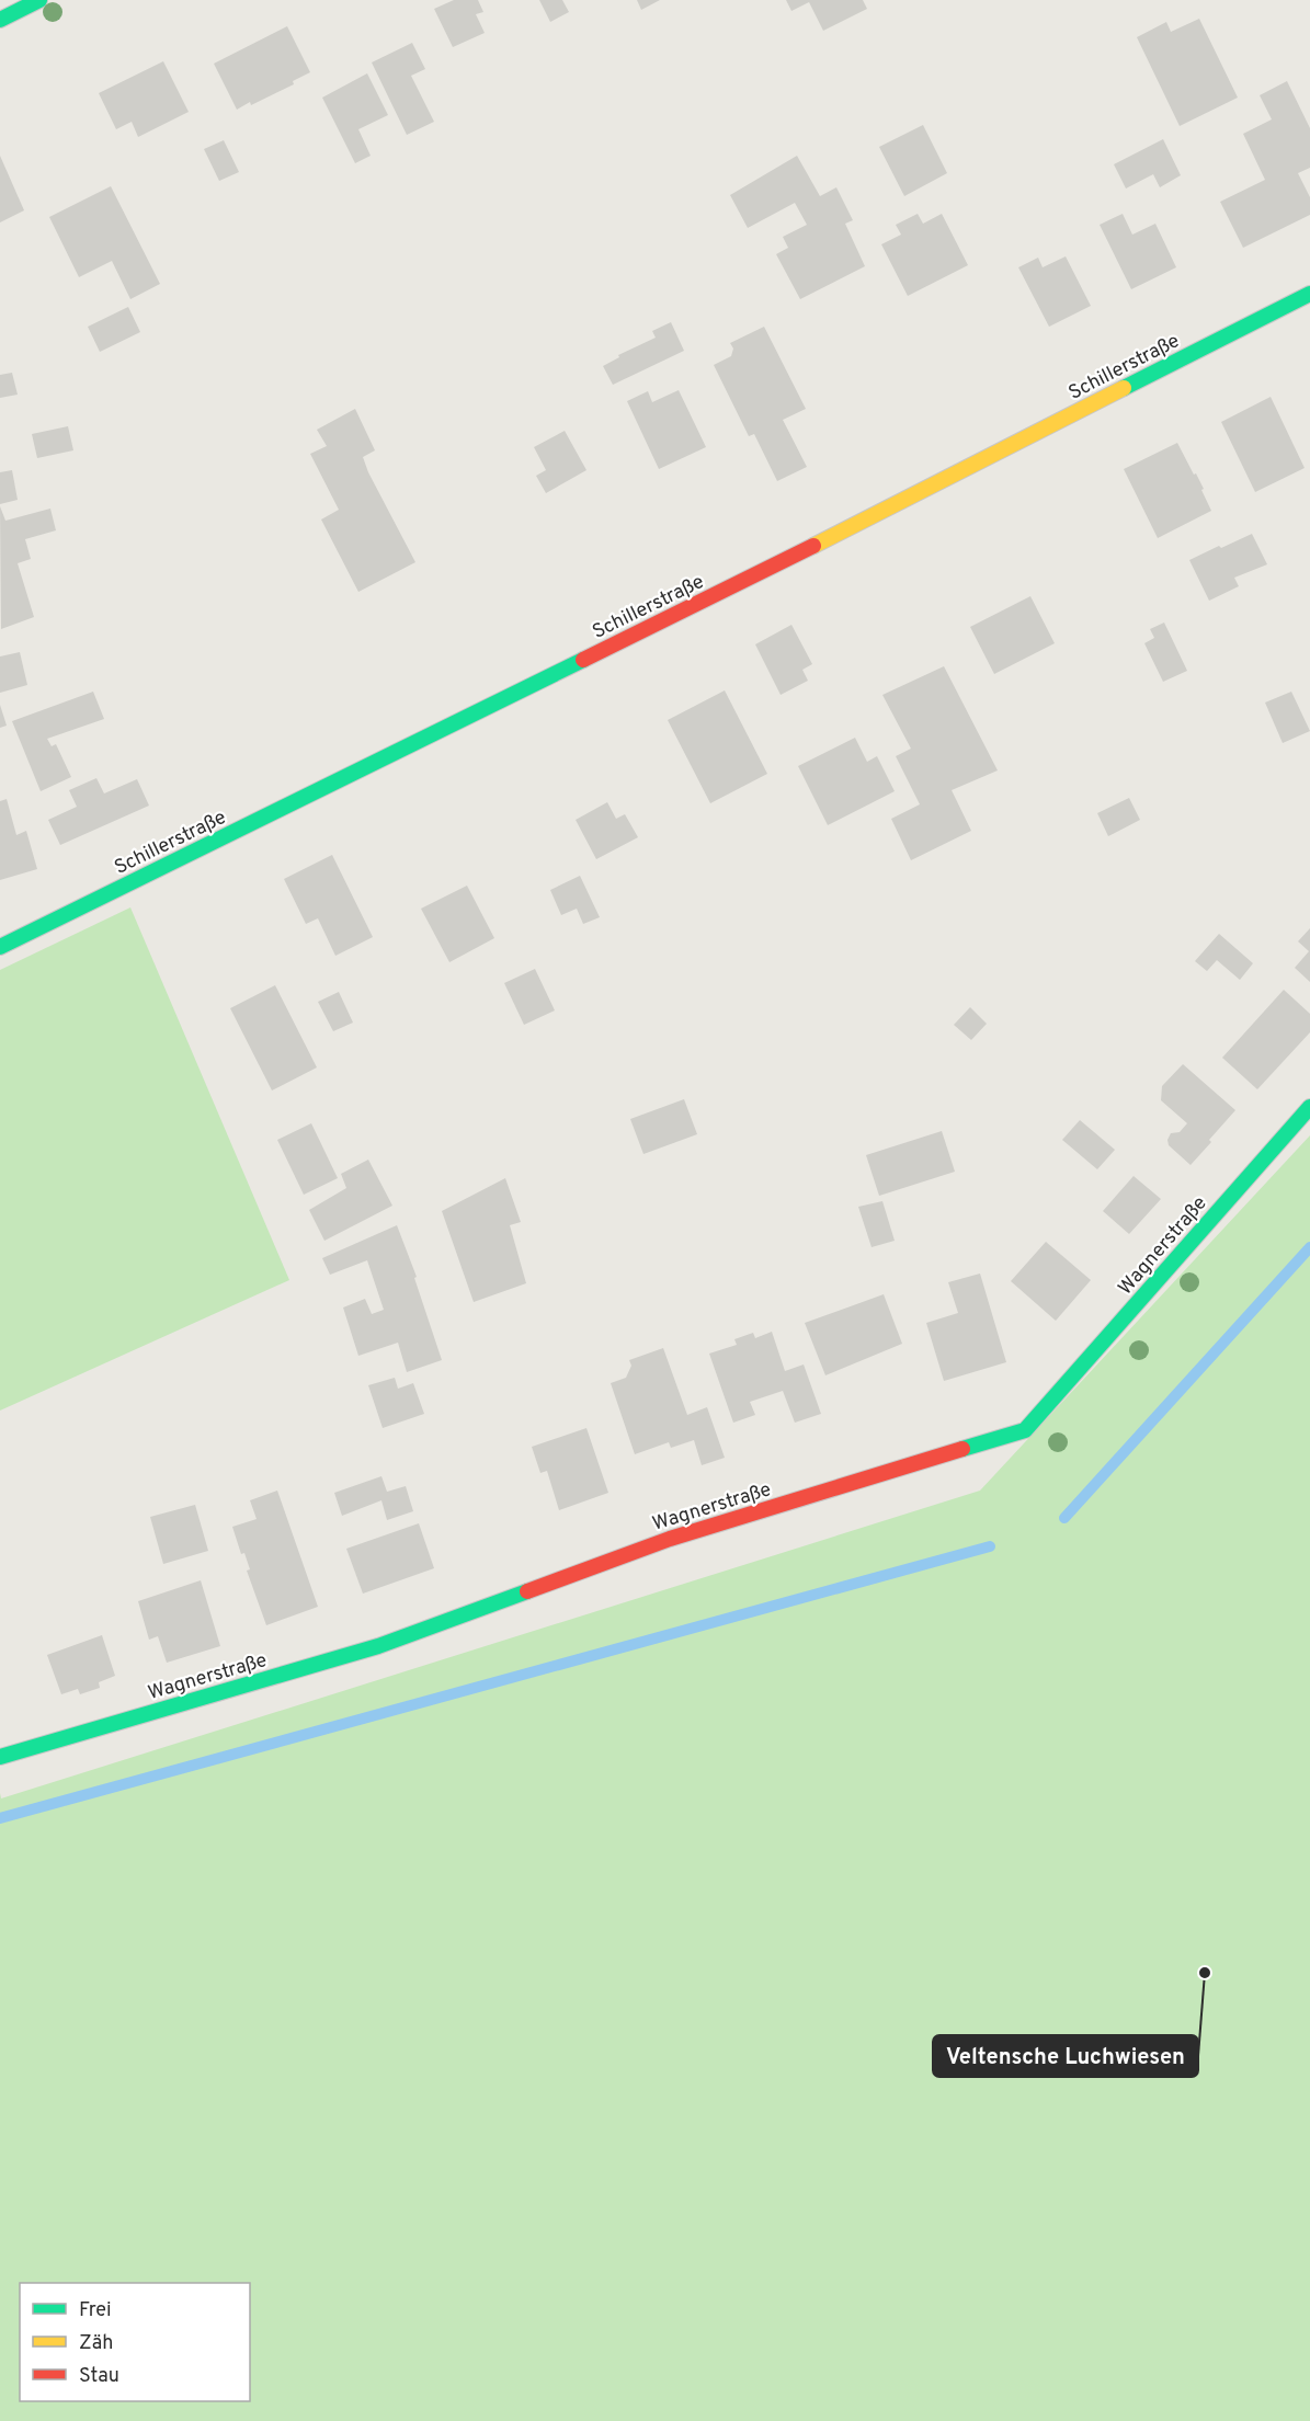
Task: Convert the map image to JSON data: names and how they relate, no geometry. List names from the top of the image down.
{
  "streets": {
    "street": ["Schillerstraße", "Wagnerstraße"]
  },
  "places": ["Veltensche Luchwiesen"],
  "legend": ["Frei", "Zäh", "Stau"]
}
